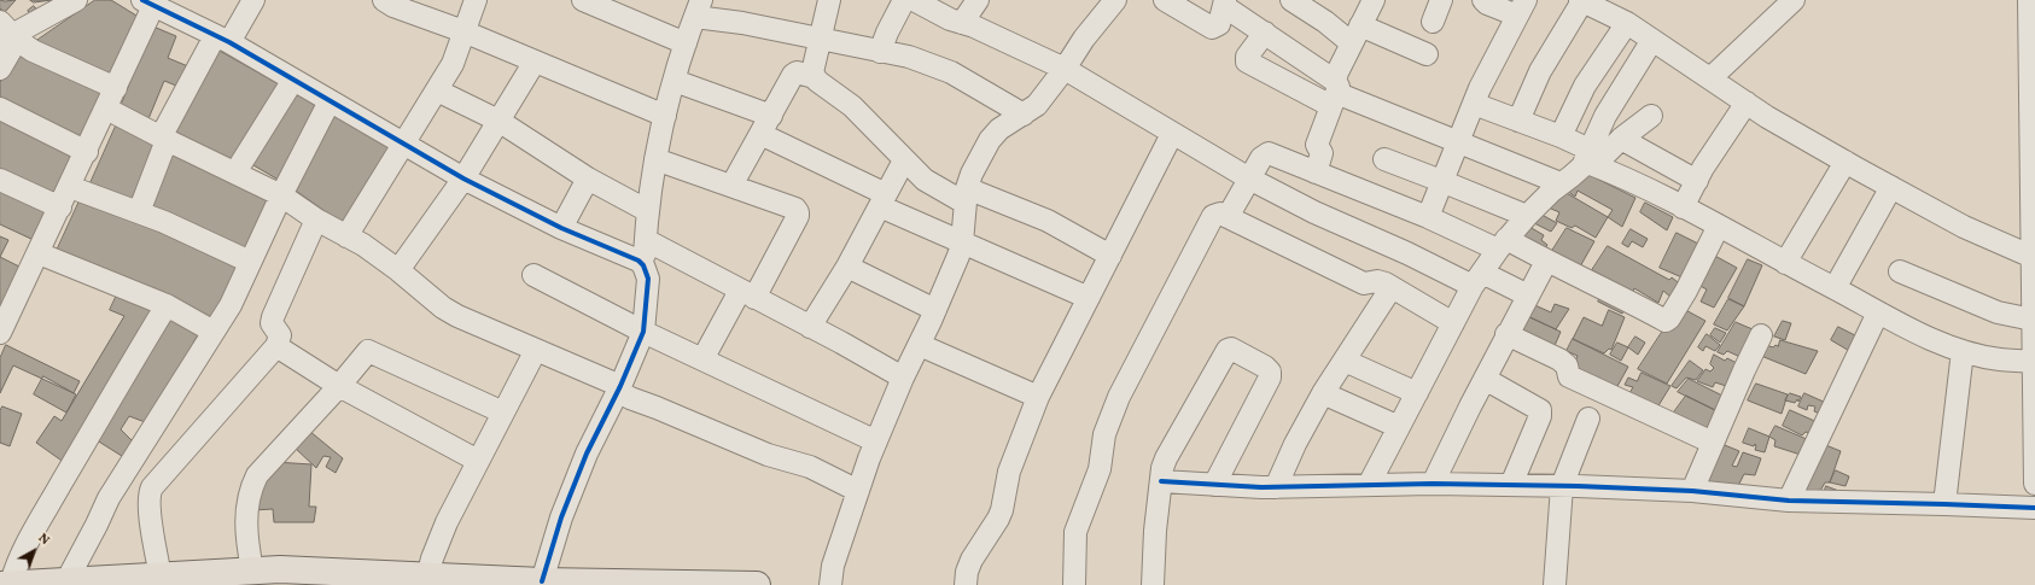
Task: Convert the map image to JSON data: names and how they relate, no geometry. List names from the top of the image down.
{
  "north": "top right"
}
